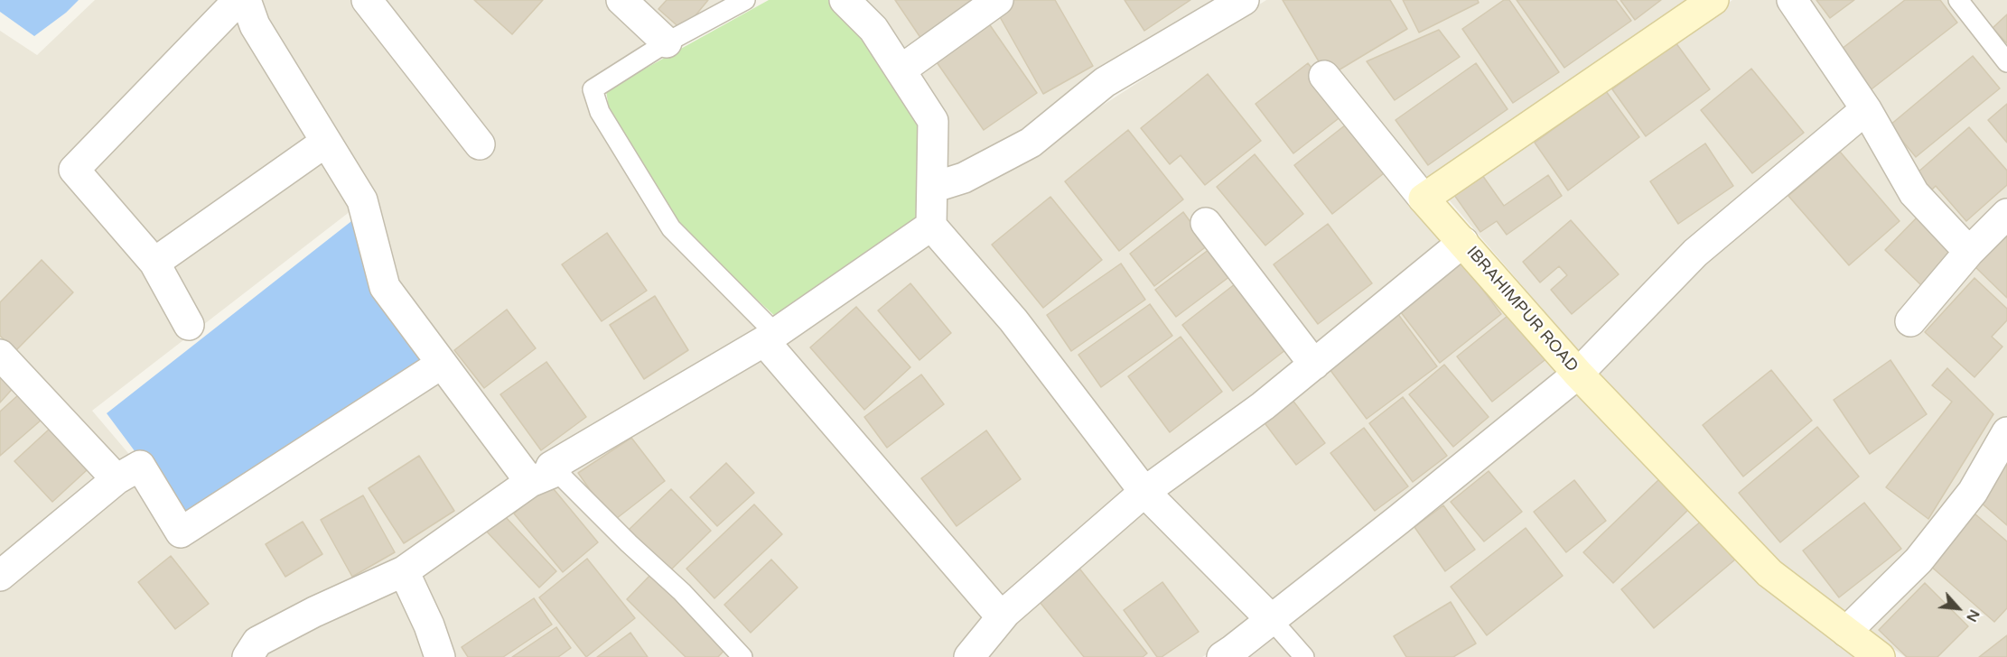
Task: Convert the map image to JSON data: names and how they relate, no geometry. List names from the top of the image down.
{
  "streets": {
    "street": ["IBRAHIMPUR ROAD"]
  },
  "north": "bottom right"
}
